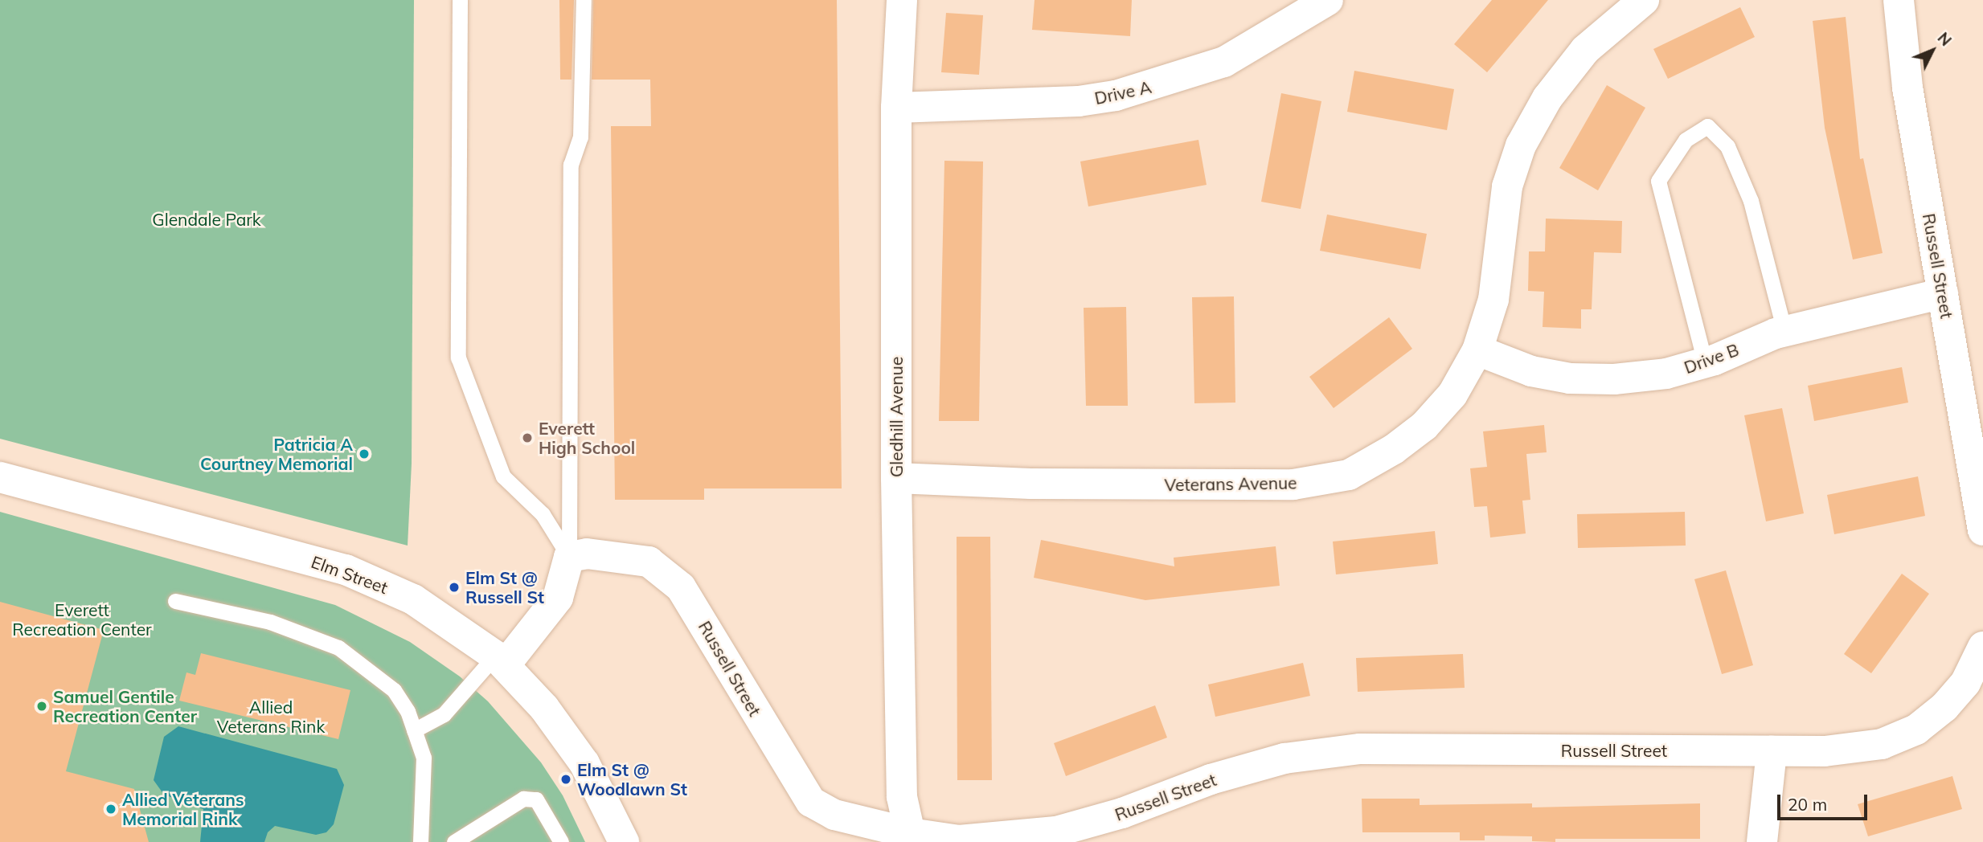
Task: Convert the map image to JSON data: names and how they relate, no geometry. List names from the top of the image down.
{
  "streets": {
    "street": [
      "Drive A",
      "Russell Street",
      "Drive B",
      "Gledhill Avenue",
      "Veterans Avenue",
      "Elm Street"
    ]
  },
  "crossings": [
    ["Drive A", "Gledhill Avenue"],
    ["Russell Street", "Drive B"],
    ["Russell Street", "Gledhill Avenue"],
    ["Drive B", "Veterans Avenue"],
    ["Gledhill Avenue", "Veterans Avenue"]
  ],
  "parks": ["Glendale Park", "Everett Recreation Center", "Allied Veterans Rink"],
  "places": [
    "Everett High School",
    "Patricia A Courtney Memorial",
    "Elm St @ Russell St",
    "Samuel Gentile Recreation Center",
    "Elm St @ Woodlawn St",
    "Allied Veterans Memorial Rink"
  ],
  "scale_bar": "20 m",
  "north": "top right"
}
